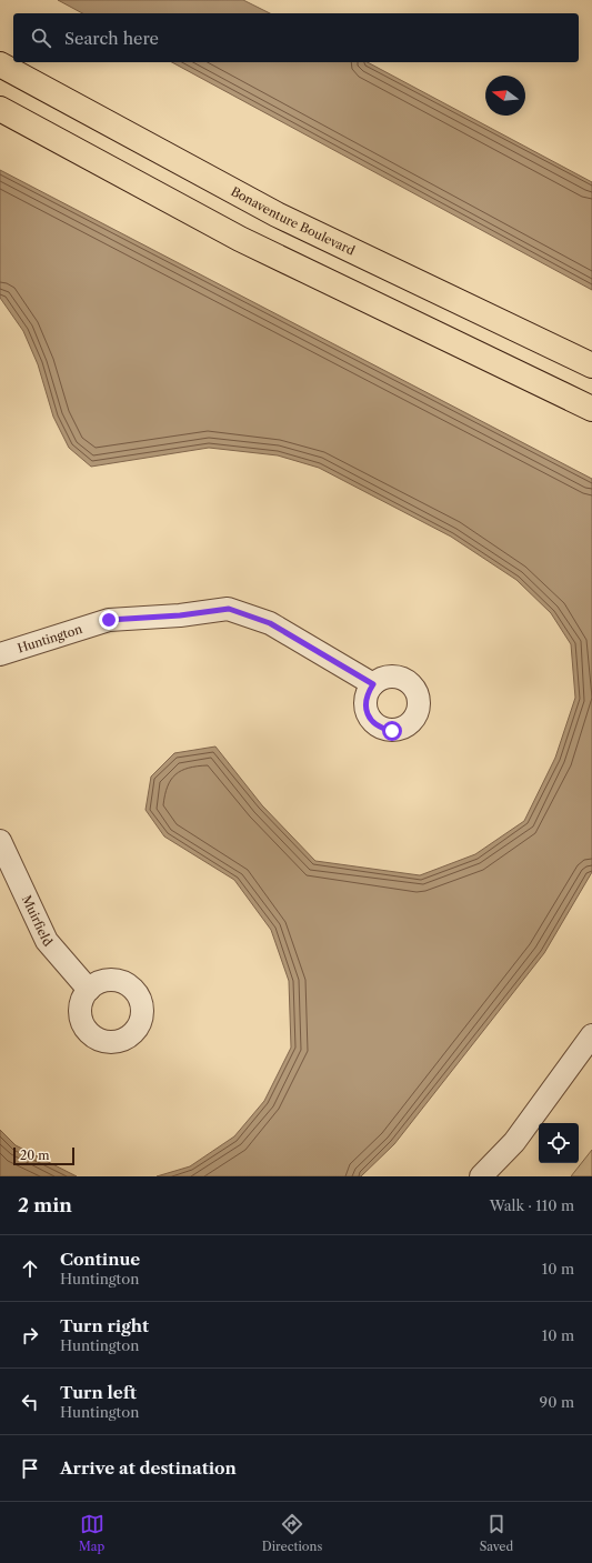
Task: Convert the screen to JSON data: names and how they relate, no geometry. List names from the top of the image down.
{
  "streets": {
    "main road": ["Bonaventure Boulevard"],
    "street": ["Huntington", "Muirfield"]
  },
  "scale_bar": "20 m",
  "north": "left",
  "page": {
    "search": "Search here",
    "scale": "20 m",
    "heading": ["2 min", "Walk · 110 m"],
    "list": [
      ["Continue", "Huntington", "10 m"],
      ["Turn right", "Huntington", "10 m"],
      ["Turn left", "Huntington", "90 m"],
      "Arrive at destination"
    ],
    "nav": ["Map", "Directions", "Saved"]
  }
}
